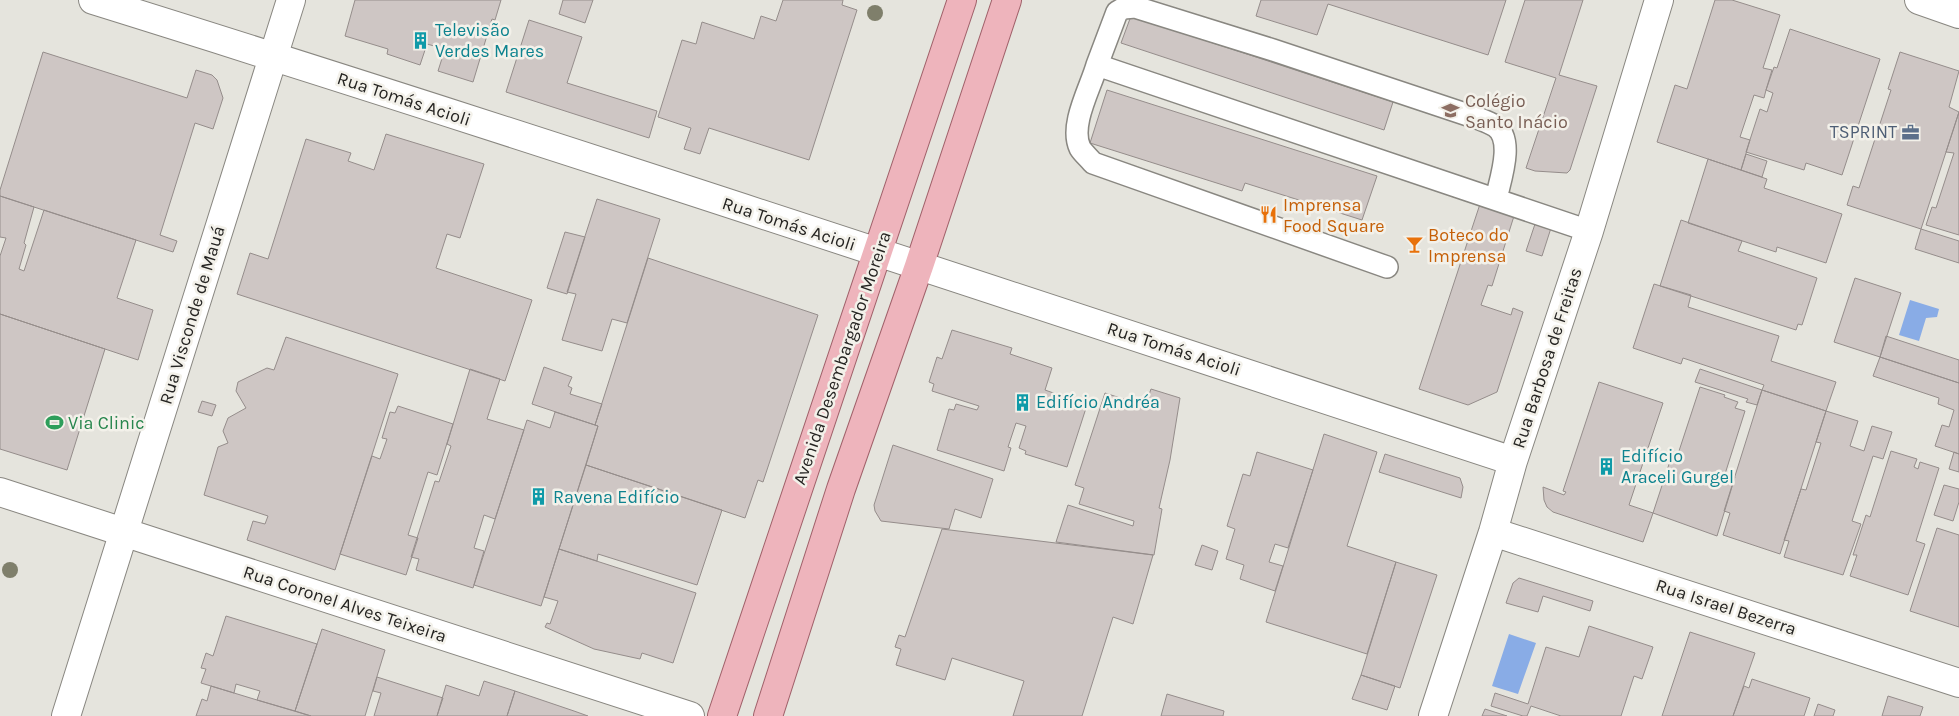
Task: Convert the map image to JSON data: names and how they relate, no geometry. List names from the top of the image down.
{
  "streets": {
    "main road": ["Avenida Desembargador Moreira"],
    "street": [
      "Rua Tomás Acioli",
      "Rua Visconde de Mauá",
      "Rua Barbosa de Freitas",
      "Rua Coronel Alves Teixeira",
      "Rua Israel Bezerra"
    ]
  },
  "crossings": [
    ["Rua Tomás Acioli", "Rua Visconde de Mauá"],
    ["Rua Tomás Acioli", "Avenida Desembargador Moreira"],
    ["Rua Tomás Acioli", "Rua Barbosa de Freitas"],
    ["Rua Visconde de Mauá", "Rua Coronel Alves Teixeira"],
    ["Rua Barbosa de Freitas", "Rua Israel Bezerra"]
  ],
  "places": {
    "building": [
      "Televisão Verdes Mares",
      "Edifício Andréa",
      "Edifício Araceli Gurgel",
      "Ravena Edifício"
    ],
    "school or university": ["Colégio Santo Inácio"],
    "office": ["TSPRINT"],
    "restaurant": ["Imprensa Food Square"],
    "bar": ["Boteco do Imprensa"],
    "sports": ["Via Clinic"]
  }
}
